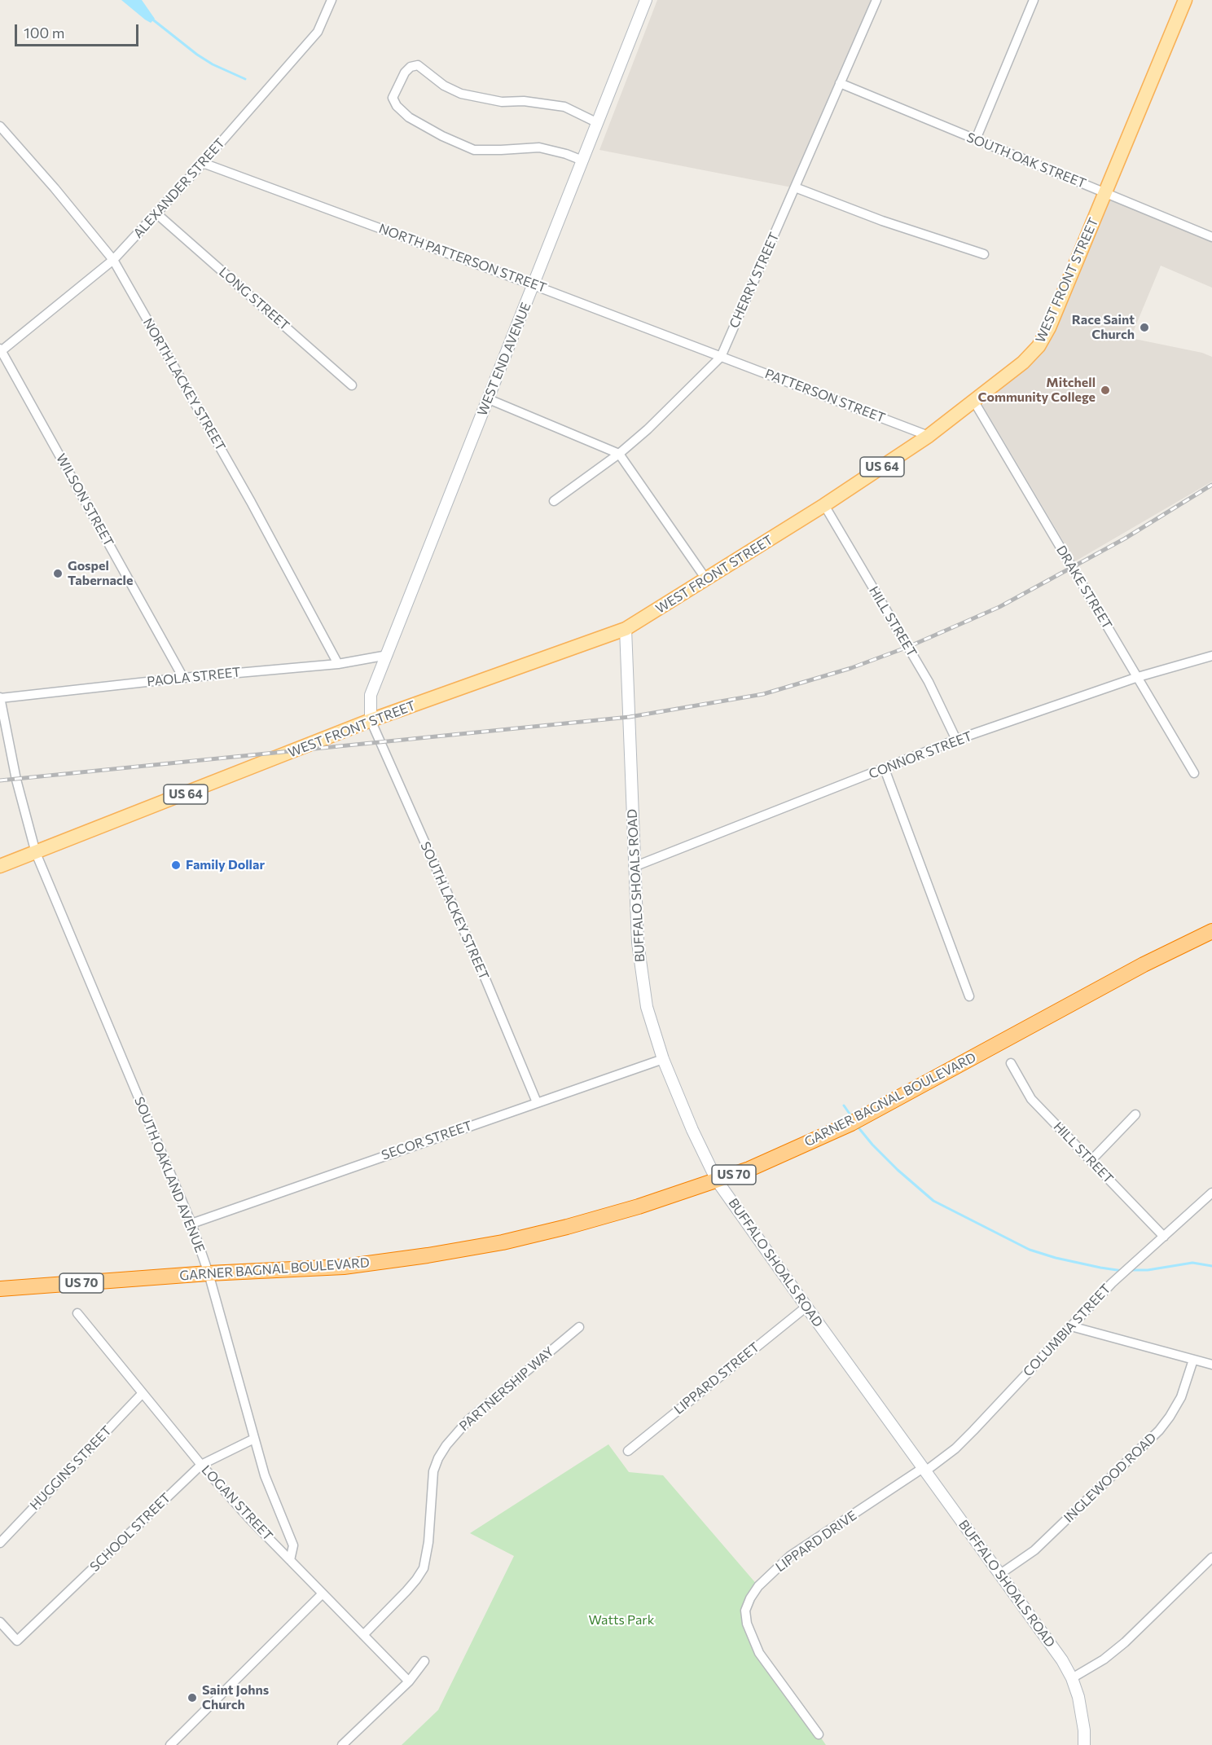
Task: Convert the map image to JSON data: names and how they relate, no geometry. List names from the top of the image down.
{
  "streets": {
    "highway": ["GARNER BAGNAL BOULEVARD", "US 70"],
    "main road": ["WEST FRONT STREET", "US 64"],
    "street": [
      "SOUTH OAK STREET",
      "ALEXANDER STREET",
      "NORTH PATTERSON STREET",
      "CHERRY STREET",
      "LONG STREET",
      "WEST END AVENUE",
      "NORTH LACKEY STREET",
      "PATTERSON STREET",
      "WILSON STREET",
      "DRAKE STREET",
      "HILL STREET",
      "PAOLA STREET",
      "CONNOR STREET",
      "BUFFALO SHOALS ROAD",
      "SOUTH LACKEY STREET",
      "SECOR STREET",
      "SOUTH OAKLAND AVENUE",
      "COLUMBIA STREET",
      "LIPPARD STREET",
      "PARTNERSHIP WAY",
      "HUGGINS STREET",
      "INGLEWOOD ROAD",
      "LOGAN STREET",
      "SCHOOL STREET",
      "LIPPARD DRIVE"
    ]
  },
  "crossings": [
    ["SOUTH OAK STREET", "CHERRY STREET"],
    ["SOUTH OAK STREET", "WEST FRONT STREET"],
    ["ALEXANDER STREET", "NORTH PATTERSON STREET"],
    ["ALEXANDER STREET", "LONG STREET"],
    ["ALEXANDER STREET", "NORTH LACKEY STREET"],
    ["ALEXANDER STREET", "WILSON STREET"],
    ["NORTH PATTERSON STREET", "CHERRY STREET"],
    ["NORTH PATTERSON STREET", "WEST END AVENUE"],
    ["NORTH PATTERSON STREET", "PATTERSON STREET"],
    ["CHERRY STREET", "PATTERSON STREET"],
    ["WEST FRONT STREET", "WEST END AVENUE"],
    ["WEST FRONT STREET", "PATTERSON STREET"],
    ["WEST FRONT STREET", "DRAKE STREET"],
    ["WEST FRONT STREET", "HILL STREET"],
    ["WEST FRONT STREET", "BUFFALO SHOALS ROAD"],
    ["WEST FRONT STREET", "SOUTH LACKEY STREET"],
    ["WEST FRONT STREET", "SOUTH OAKLAND AVENUE"],
    ["WEST END AVENUE", "PAOLA STREET"],
    ["WEST END AVENUE", "SOUTH LACKEY STREET"],
    ["NORTH LACKEY STREET", "PAOLA STREET"],
    ["WILSON STREET", "PAOLA STREET"],
    ["DRAKE STREET", "CONNOR STREET"],
    ["HILL STREET", "CONNOR STREET"],
    ["HILL STREET", "COLUMBIA STREET"],
    ["PAOLA STREET", "SOUTH OAKLAND AVENUE"],
    ["CONNOR STREET", "BUFFALO SHOALS ROAD"],
    ["BUFFALO SHOALS ROAD", "GARNER BAGNAL BOULEVARD"],
    ["BUFFALO SHOALS ROAD", "SECOR STREET"],
    ["BUFFALO SHOALS ROAD", "COLUMBIA STREET"],
    ["BUFFALO SHOALS ROAD", "LIPPARD STREET"],
    ["BUFFALO SHOALS ROAD", "INGLEWOOD ROAD"],
    ["BUFFALO SHOALS ROAD", "LIPPARD DRIVE"],
    ["SOUTH LACKEY STREET", "SECOR STREET"],
    ["GARNER BAGNAL BOULEVARD", "SOUTH OAKLAND AVENUE"],
    ["SECOR STREET", "SOUTH OAKLAND AVENUE"],
    ["SOUTH OAKLAND AVENUE", "LOGAN STREET"],
    ["SOUTH OAKLAND AVENUE", "SCHOOL STREET"],
    ["COLUMBIA STREET", "LIPPARD DRIVE"],
    ["PARTNERSHIP WAY", "LOGAN STREET"],
    ["HUGGINS STREET", "LOGAN STREET"],
    ["LOGAN STREET", "SCHOOL STREET"]
  ],
  "parks": ["Watts Park"],
  "places": [
    "Race Saint Church",
    "Mitchell Community College",
    "Gospel Tabernacle",
    "Family Dollar",
    "Saint Johns Church"
  ],
  "scale_bar": "100 m"
}
